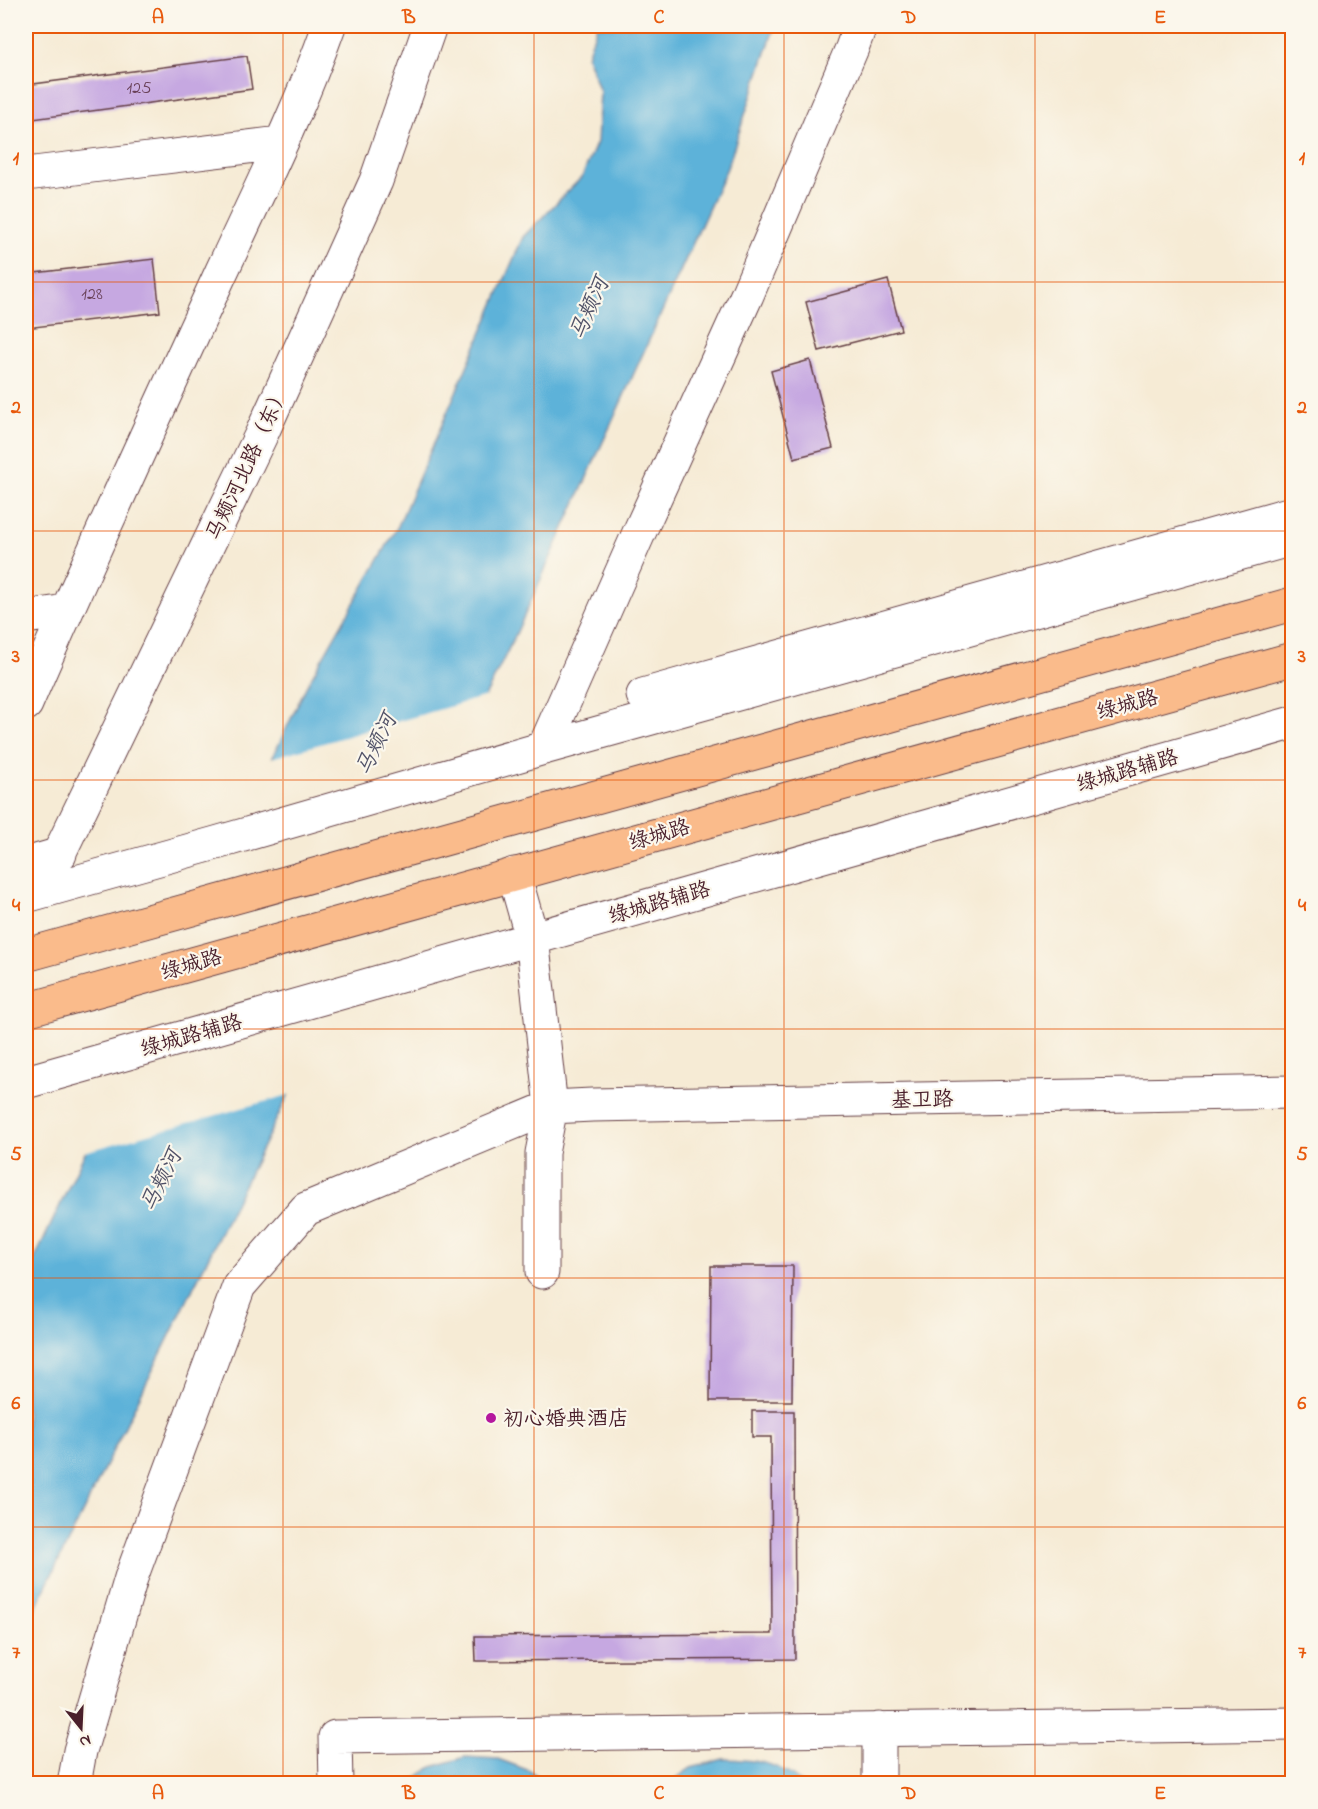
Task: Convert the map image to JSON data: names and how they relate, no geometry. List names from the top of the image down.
{
  "streets": {
    "main road": ["绿城路"],
    "street": ["马颊河北路（东）", "绿城路辅路", "基卫路"]
  },
  "water": ["马颊河"],
  "places": ["初心婚典酒店"],
  "house_numbers": ["125", "128"],
  "north": "bottom",
  "grid": {
    "columns": [
      "A",
      "B",
      "C",
      "D",
      "E"
    ],
    "rows": [
      "1",
      "2",
      "3",
      "4",
      "5",
      "6",
      "7"
    ]
  }
}
